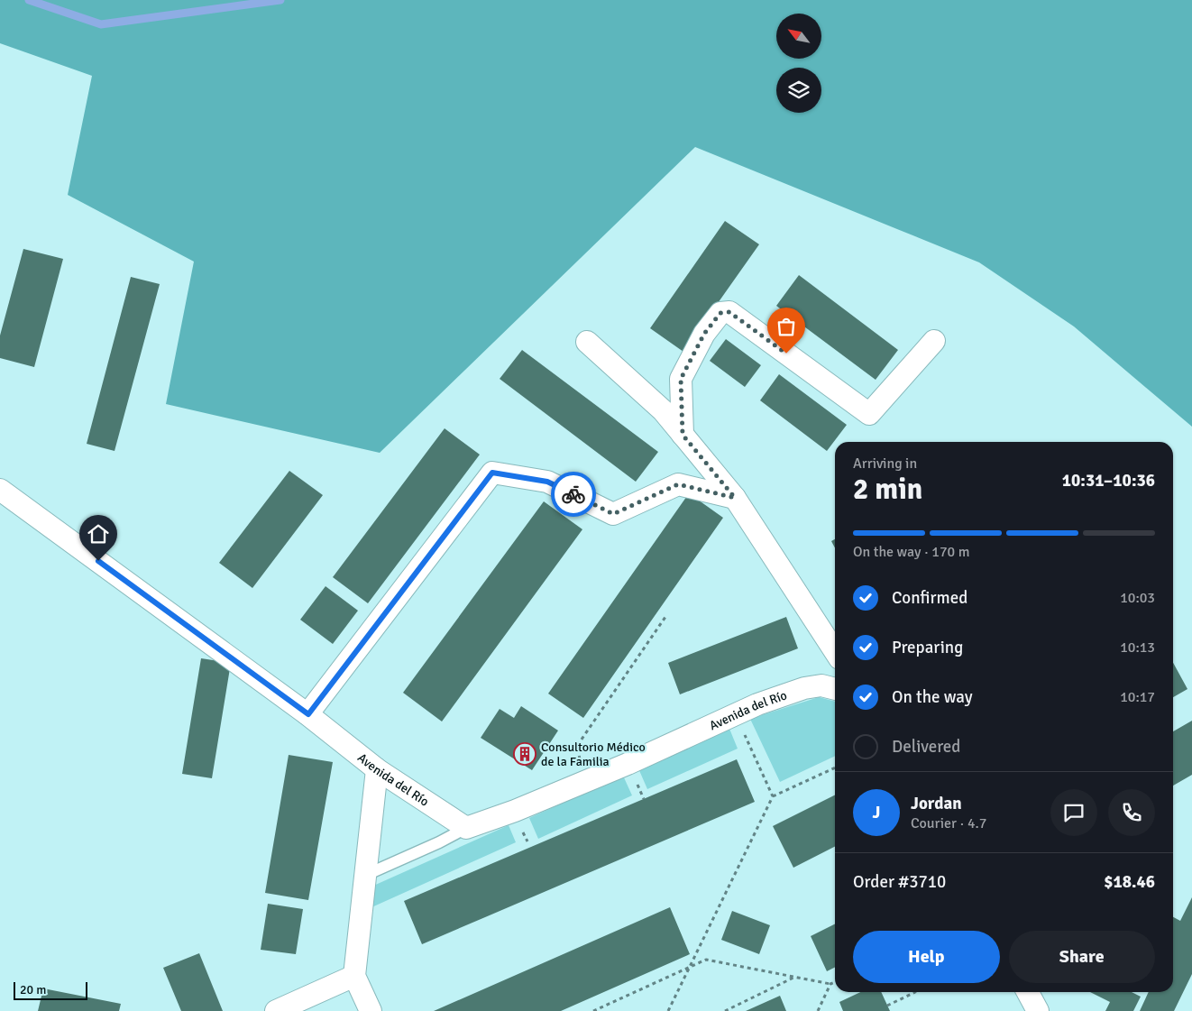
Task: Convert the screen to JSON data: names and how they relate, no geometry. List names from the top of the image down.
{
  "streets": {
    "street": ["Avenida del Río"]
  },
  "places": {
    "building": ["Consultorio Médico de la Familia"]
  },
  "scale_bar": "20 m",
  "north": "top left",
  "page": {
    "heading": ["2 min", "Arriving in", "10:31–10:36"],
    "panel": [
      "Jordan",
      "Courier · 4.7",
      "Order #3710",
      "$18.46"
    ],
    "bar": "On the way · 170 m",
    "list": [
      ["Confirmed", "10:03"],
      ["Preparing", "10:13"],
      ["On the way", "10:17"],
      "Delivered"
    ],
    "round": "J",
    "buttons": ["Help", "Share"],
    "scale": "20 m"
  }
}
